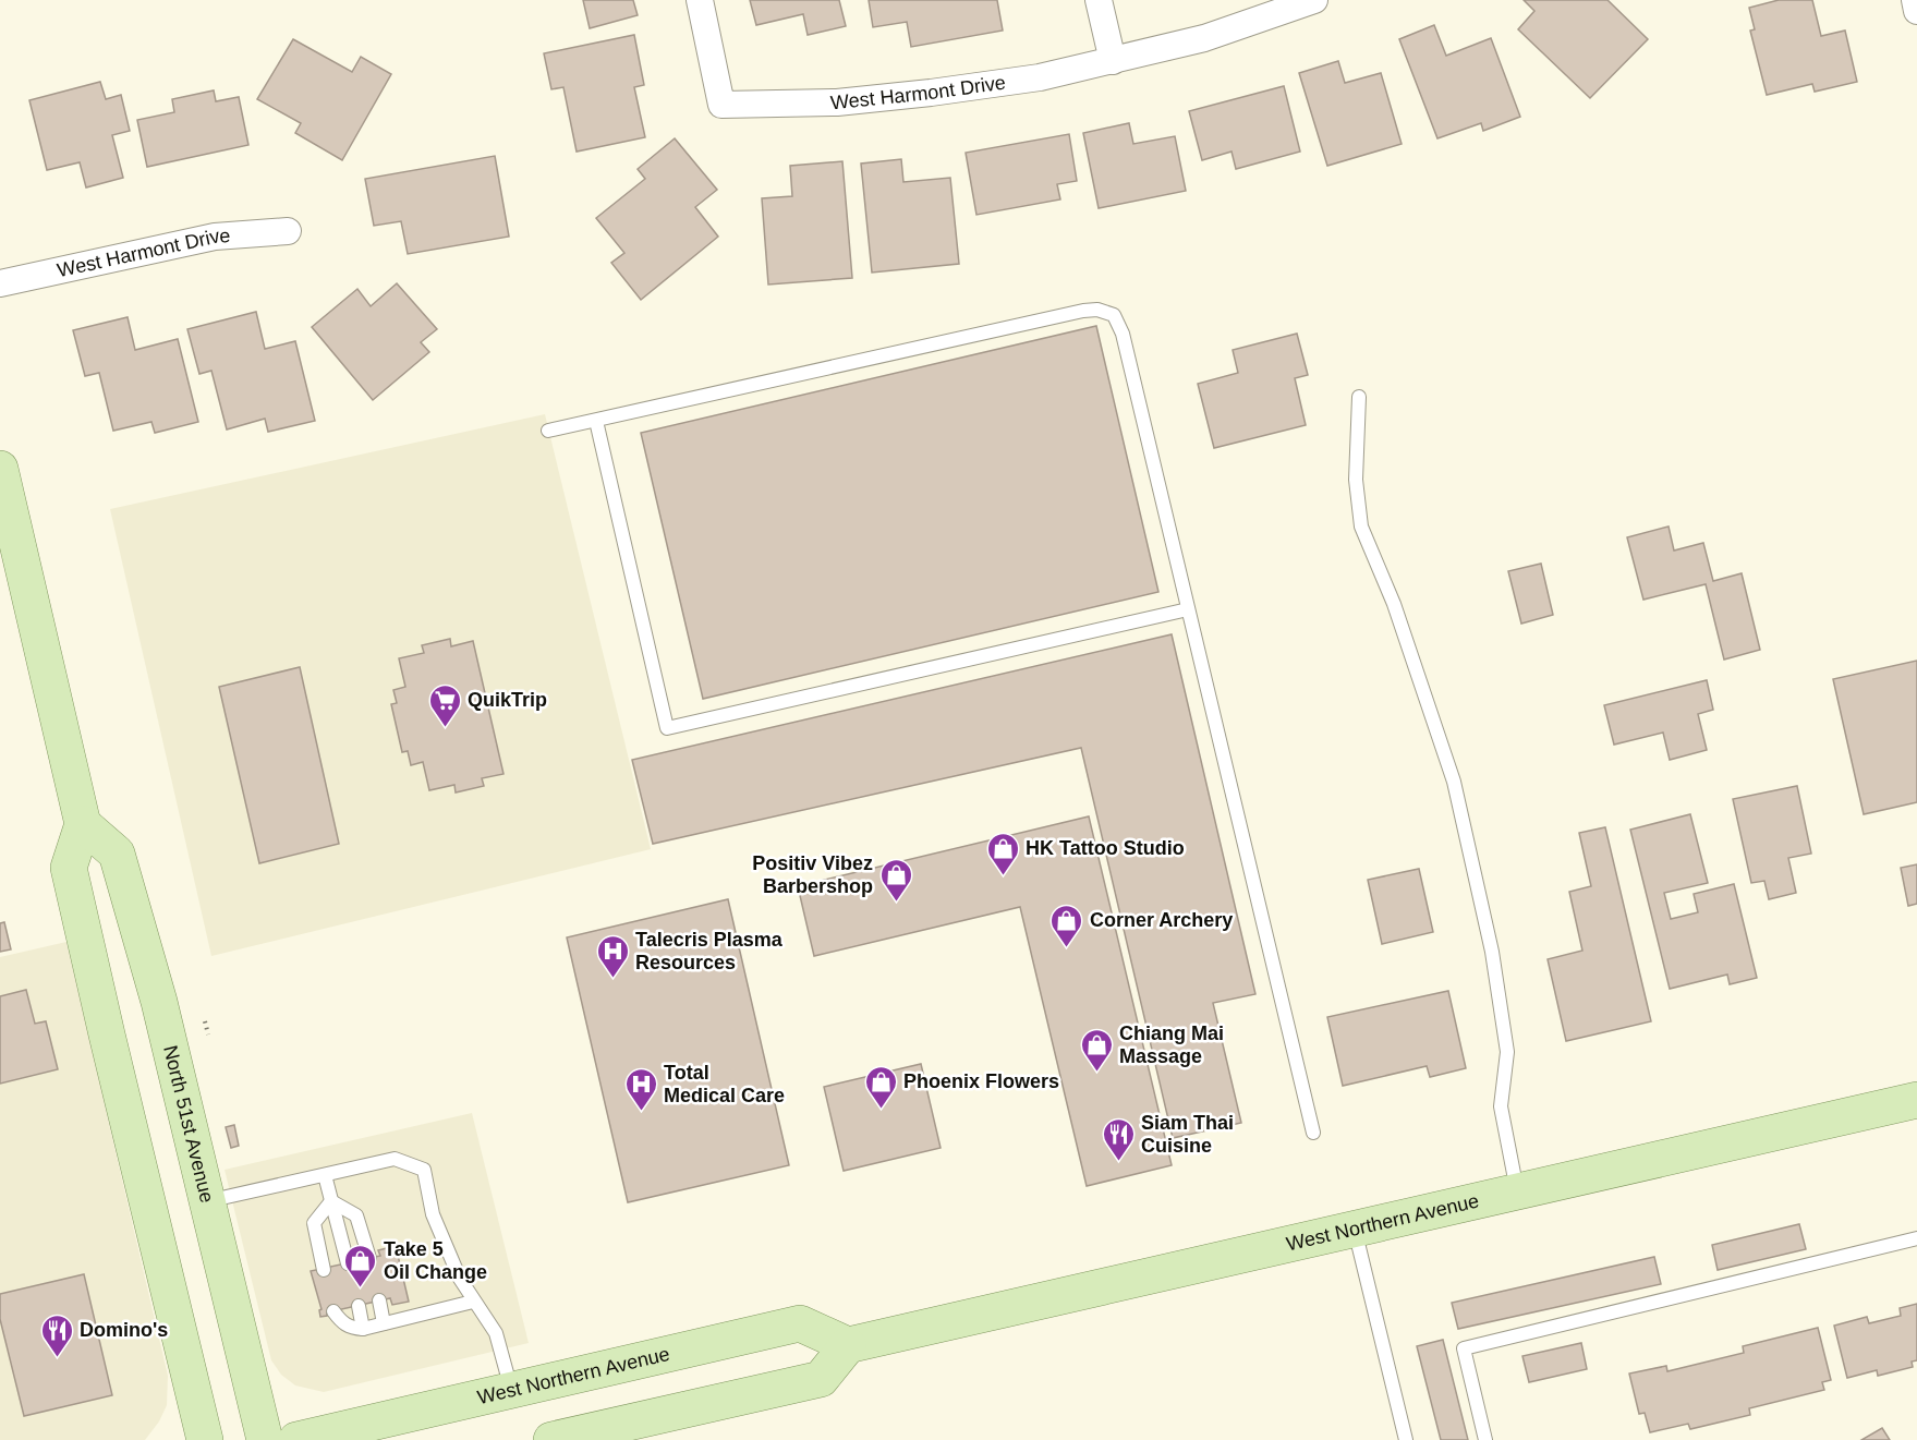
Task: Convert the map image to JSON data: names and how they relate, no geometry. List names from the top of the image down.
{
  "streets": {
    "main road": ["North 51st Avenue", "West Northern Avenue"],
    "street": ["West Harmont Drive"]
  },
  "places": {
    "supermarket": ["QuikTrip"],
    "shop": [
      "HK Tattoo Studio",
      "Positiv Vibez Barbershop",
      "Corner Archery",
      "Chiang Mai Massage",
      "Phoenix Flowers",
      "Take 5 Oil Change"
    ],
    "hospital": ["Talecris Plasma Resources", "Total Medical Care"],
    "restaurant": ["Siam Thai Cuisine", "Domino's"]
  }
}
